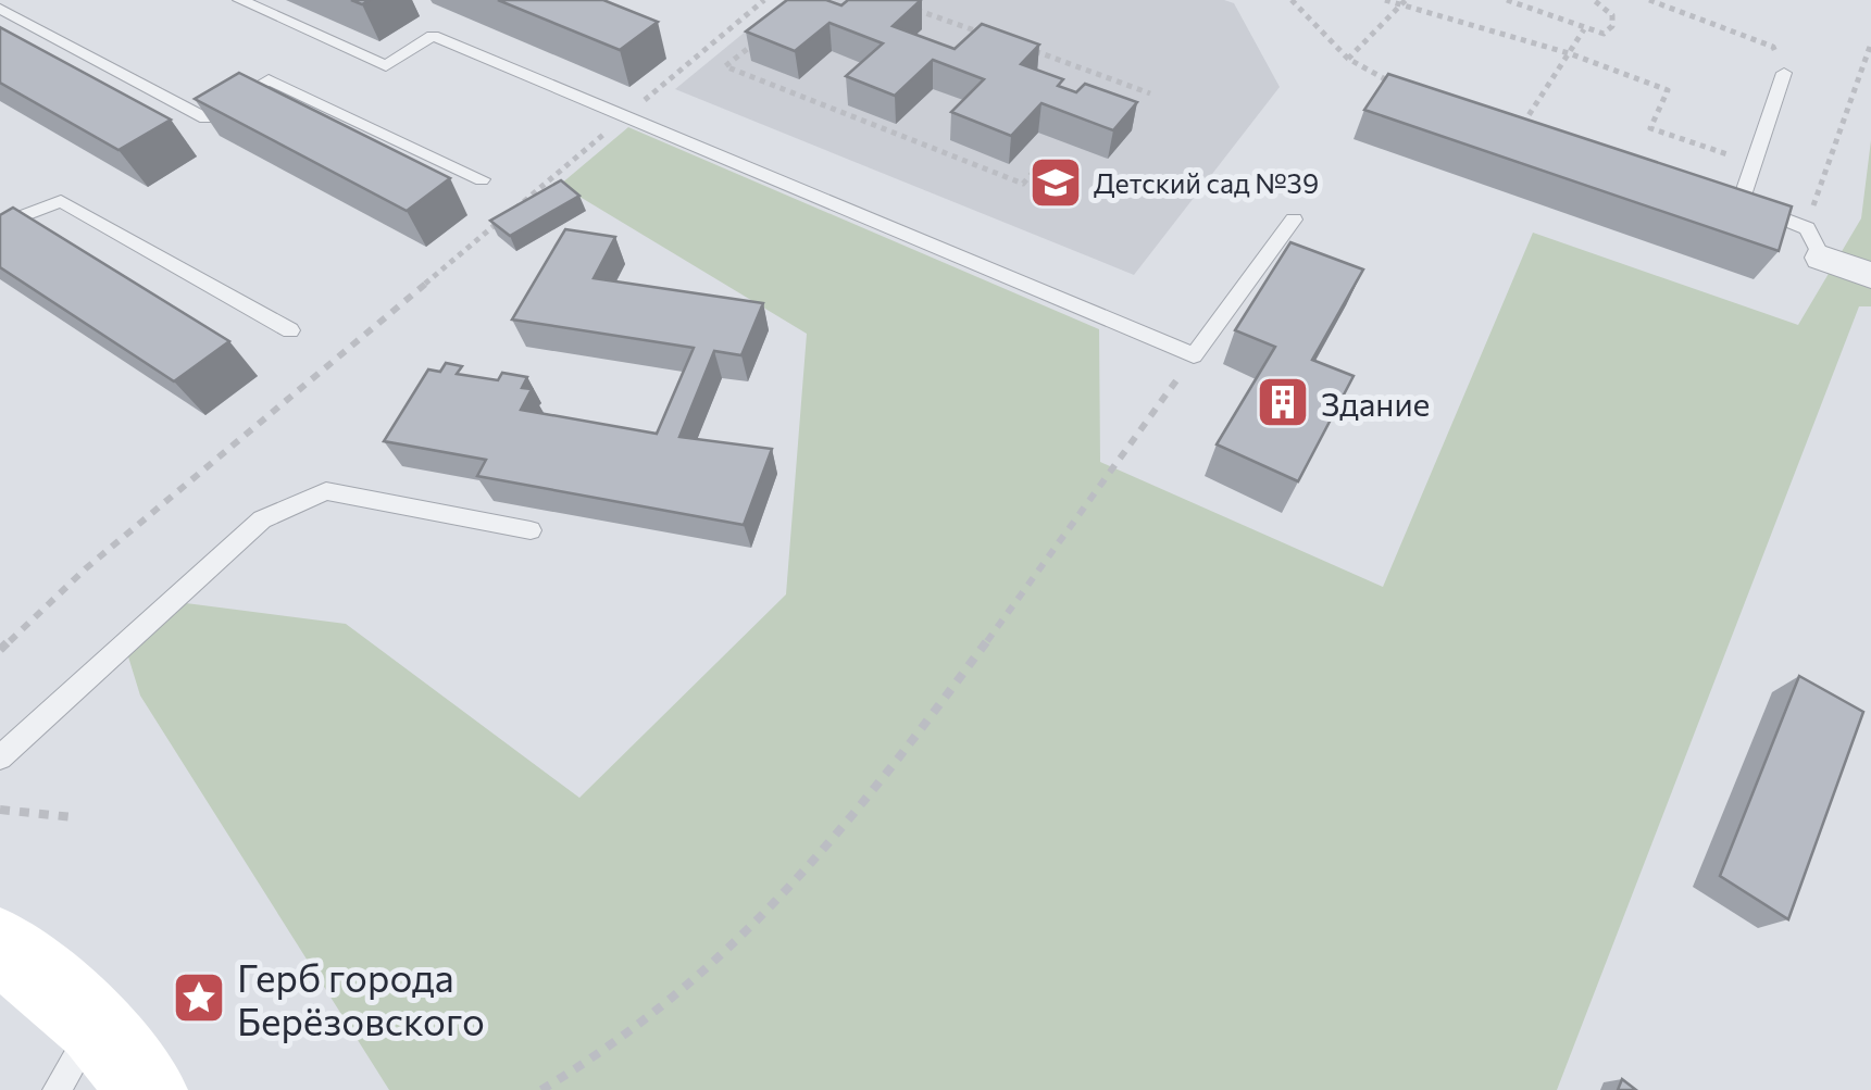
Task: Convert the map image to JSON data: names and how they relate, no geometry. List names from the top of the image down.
{
  "places": {
    "school or university": ["Детский сад №39"],
    "building": ["Здание"],
    "place": ["Герб города Берёзовского"]
  }
}
